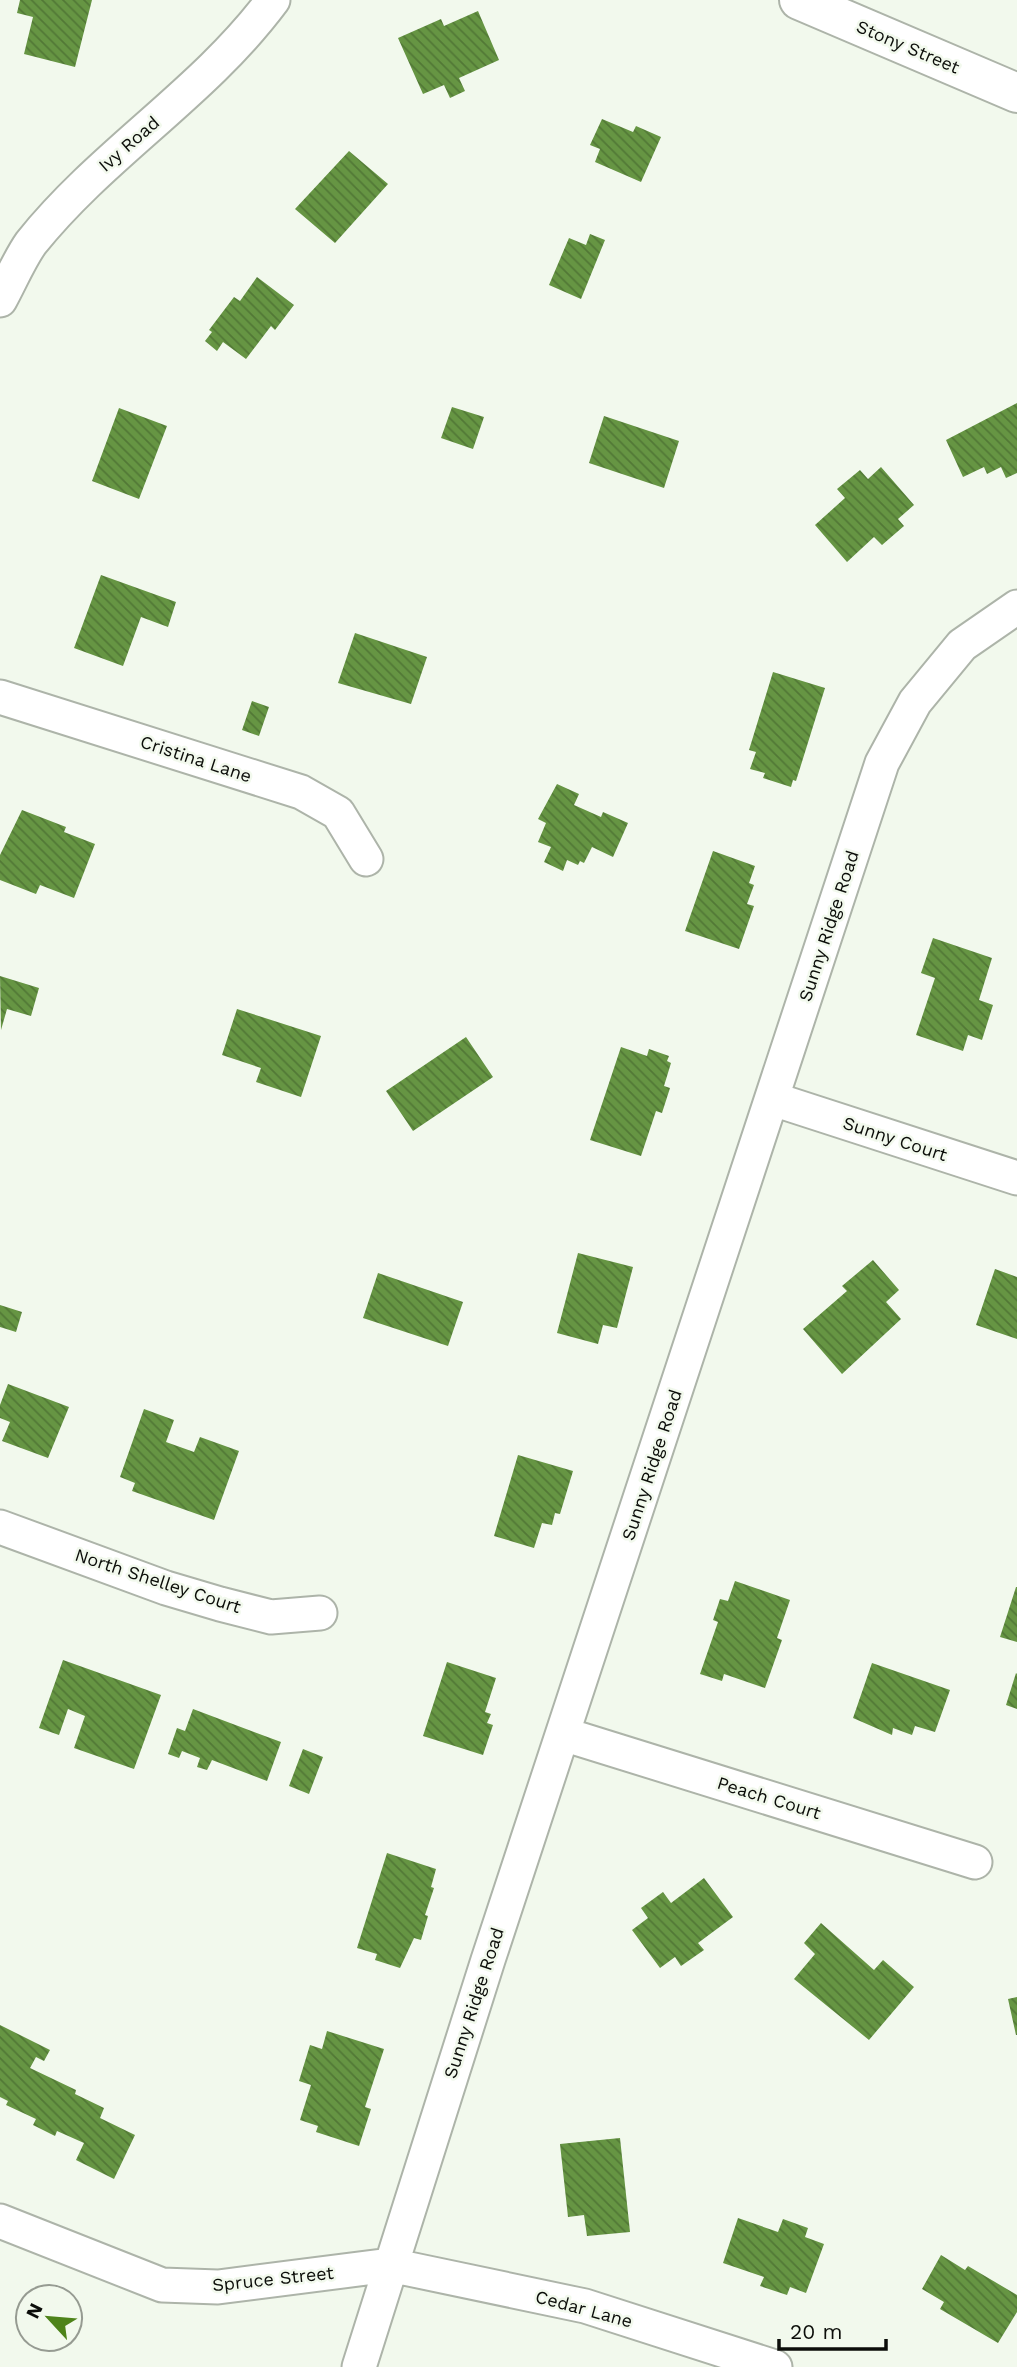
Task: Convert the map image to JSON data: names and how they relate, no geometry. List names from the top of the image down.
{
  "streets": {
    "street": [
      "Stony Street",
      "Ivy Road",
      "Cristina Lane",
      "Sunny Ridge Road",
      "Sunny Court",
      "North Shelley Court",
      "Peach Court",
      "Spruce Street",
      "Cedar Lane"
    ]
  },
  "crossings": [
    ["Sunny Ridge Road", "Sunny Court"],
    ["Sunny Ridge Road", "Peach Court"],
    ["Sunny Ridge Road", "Spruce Street"],
    ["Sunny Ridge Road", "Cedar Lane"],
    ["Spruce Street", "Cedar Lane"]
  ],
  "scale_bar": "20 m",
  "north": "top left"
}
